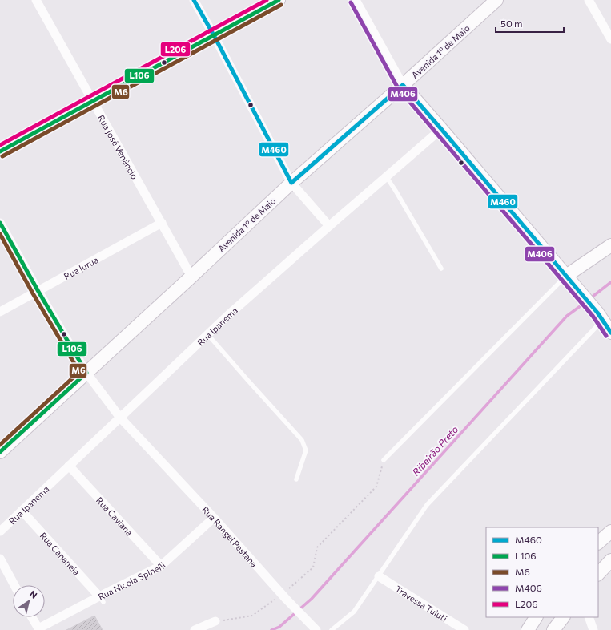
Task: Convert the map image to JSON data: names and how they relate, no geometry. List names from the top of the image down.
{
  "streets": {
    "street": [
      "Avenida 1º de Maio",
      "Rua José Venâncio",
      "Rua Jurua",
      "Rua Ipanema",
      "Rua Caviana",
      "Rua Rangel Pestana",
      "Rua Cananeia",
      "Rua Nicola Spinelli",
      "Travessa Tuiuti"
    ]
  },
  "crossings": [
    ["Avenida 1º de Maio", "Rua José Venâncio"],
    ["Avenida 1º de Maio", "Rua Rangel Pestana"],
    ["Rua José Venâncio", "Rua Jurua"],
    ["Rua Jurua", "Rua Rangel Pestana"],
    ["Rua Ipanema", "Rua Caviana"],
    ["Rua Ipanema", "Rua Rangel Pestana"],
    ["Rua Ipanema", "Rua Cananeia"],
    ["Rua Caviana", "Rua Nicola Spinelli"],
    ["Rua Rangel Pestana", "Rua Nicola Spinelli"],
    ["Rua Cananeia", "Rua Nicola Spinelli"]
  ],
  "water": ["Ribeirão Preto"],
  "lines": [
    "transit line M460",
    "transit line L106",
    "transit line L206",
    "transit line M406",
    "transit line M6"
  ],
  "legend": [
    "M460",
    "L106",
    "M6",
    "M406",
    "L206"
  ],
  "scale_bar": "50 m",
  "north": "top right"
}
